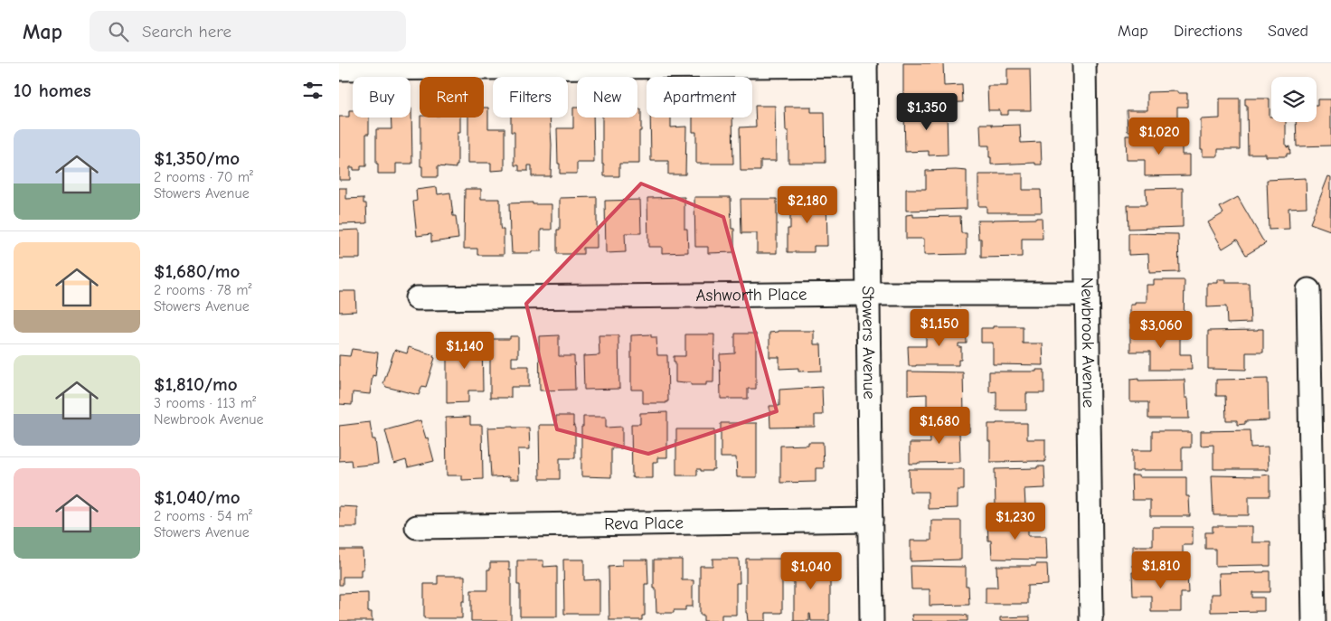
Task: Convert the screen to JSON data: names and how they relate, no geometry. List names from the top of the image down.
{
  "streets": {
    "street": [
      "Ashworth Place",
      "Stowers Avenue",
      "Newbrook Avenue",
      "Reva Place"
    ]
  },
  "crossings": [
    ["Ashworth Place", "Stowers Avenue"],
    ["Ashworth Place", "Newbrook Avenue"],
    ["Stowers Avenue", "Reva Place"]
  ],
  "page": {
    "header": "Map",
    "search": "Search here",
    "nav": ["Map", "Directions", "Saved"],
    "heading": "10 homes",
    "chip": [
      "Buy",
      "Rent",
      "Filters",
      "New",
      "Apartment"
    ],
    "price": [
      "$1,350",
      "$1,020",
      "$2,180",
      "$1,150",
      "$3,060",
      "$1,140",
      "$1,680",
      "$1,230",
      "$1,810",
      "$1,040"
    ],
    "list": [
      {
        "name": "$1,350/mo",
        "note": "2 rooms · 70 m² · Stowers Avenue"
      },
      {
        "name": "$1,680/mo",
        "note": "2 rooms · 78 m² · Stowers Avenue"
      },
      {
        "name": "$1,810/mo",
        "note": "3 rooms · 113 m² · Newbrook Avenue"
      },
      {
        "name": "$1,040/mo",
        "note": "2 rooms · 54 m² · Stowers Avenue"
      }
    ]
  }
}
